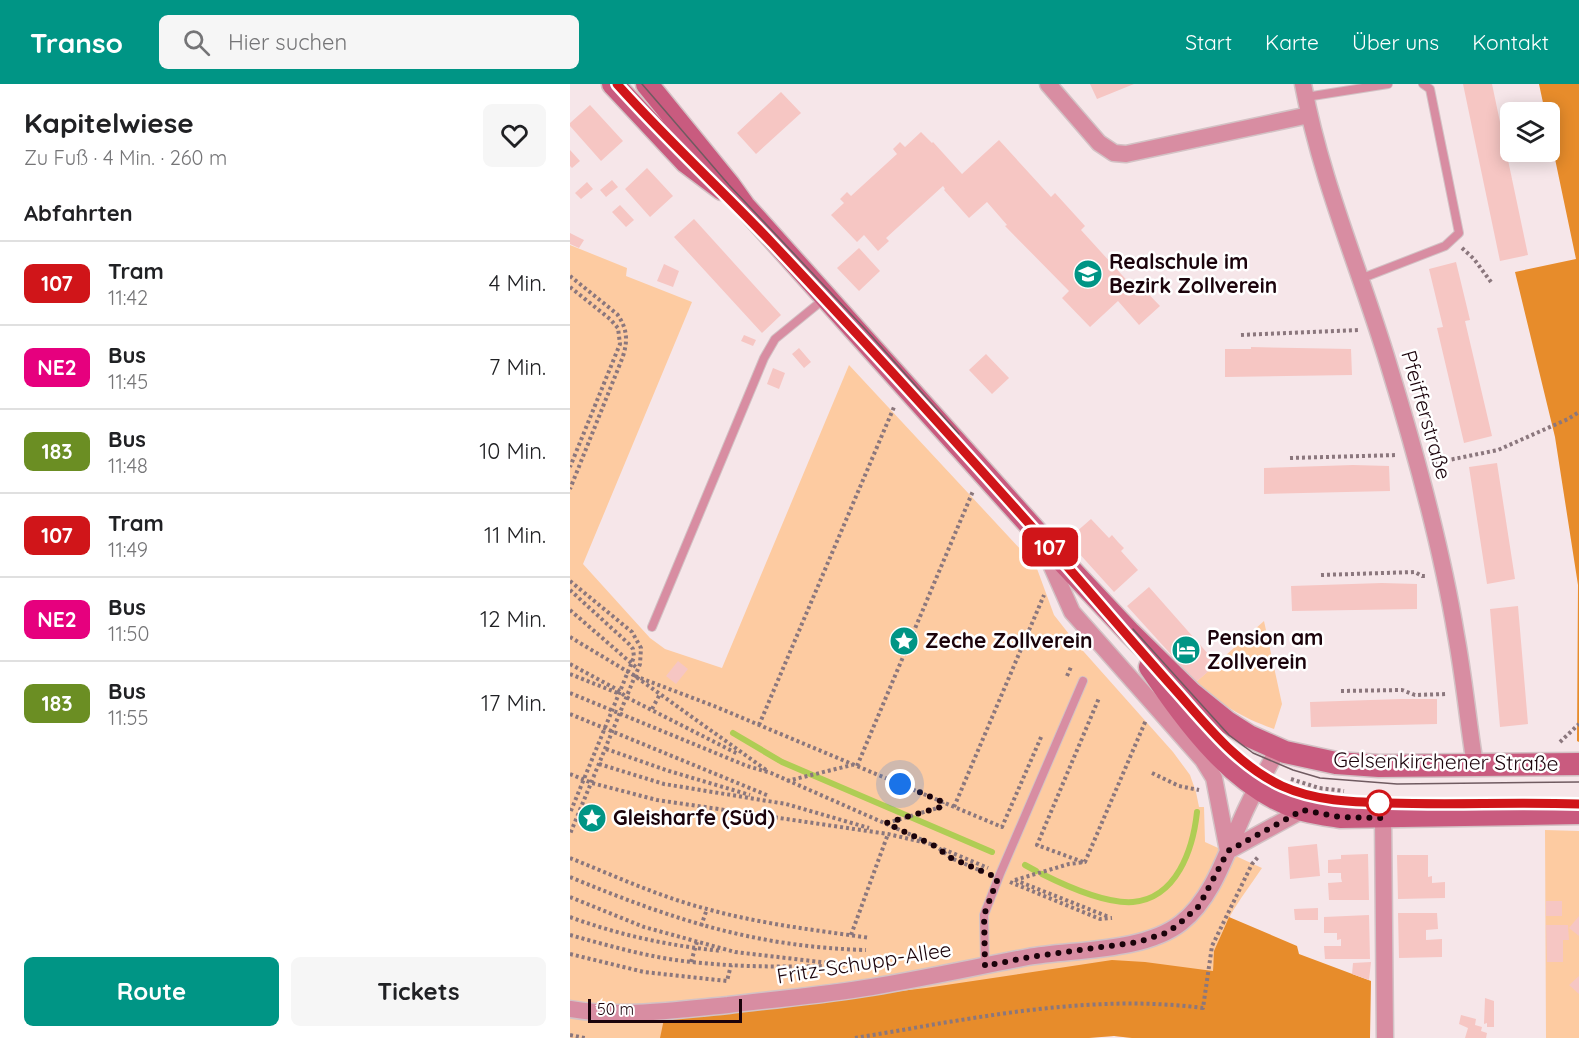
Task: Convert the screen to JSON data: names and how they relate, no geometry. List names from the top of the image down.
{
  "streets": {
    "main road": ["Gelsenkirchener Straße"],
    "street": ["Pfeifferstraße", "Fritz-Schupp-Allee"]
  },
  "crossings": [
    ["Pfeifferstraße", "Gelsenkirchener Straße"],
    ["Gelsenkirchener Straße", "Fritz-Schupp-Allee"]
  ],
  "places": {
    "school or university": ["Realschule im Bezirk Zollverein"],
    "place": ["Zeche Zollverein", "Gleisharfe (Süd)"],
    "hotel": ["Pension am Zollverein"]
  },
  "lines": ["tram line 107"],
  "scale_bar": "50 m",
  "page": {
    "header": "Transo",
    "search": "Hier suchen",
    "nav": [
      "Start",
      "Karte",
      "Über uns",
      "Kontakt"
    ],
    "heading": [
      ["Kapitelwiese", "Zu Fuß · 4 Min. · 260 m"],
      "Abfahrten"
    ],
    "on_map": "107",
    "list": [
      {
        "mark": "107",
        "name": "Tram",
        "note": "11:42",
        "value": "4 Min."
      },
      {
        "mark": "NE2",
        "name": "Bus",
        "note": "11:45",
        "value": "7 Min."
      },
      {
        "mark": "183",
        "name": "Bus",
        "note": "11:48",
        "value": "10 Min."
      },
      {
        "mark": "107",
        "name": "Tram",
        "note": "11:49",
        "value": "11 Min."
      },
      {
        "mark": "NE2",
        "name": "Bus",
        "note": "11:50",
        "value": "12 Min."
      },
      {
        "mark": "183",
        "name": "Bus",
        "note": "11:55",
        "value": "17 Min."
      }
    ],
    "buttons": ["Route", "Tickets"],
    "scale": "50 m"
  }
}
